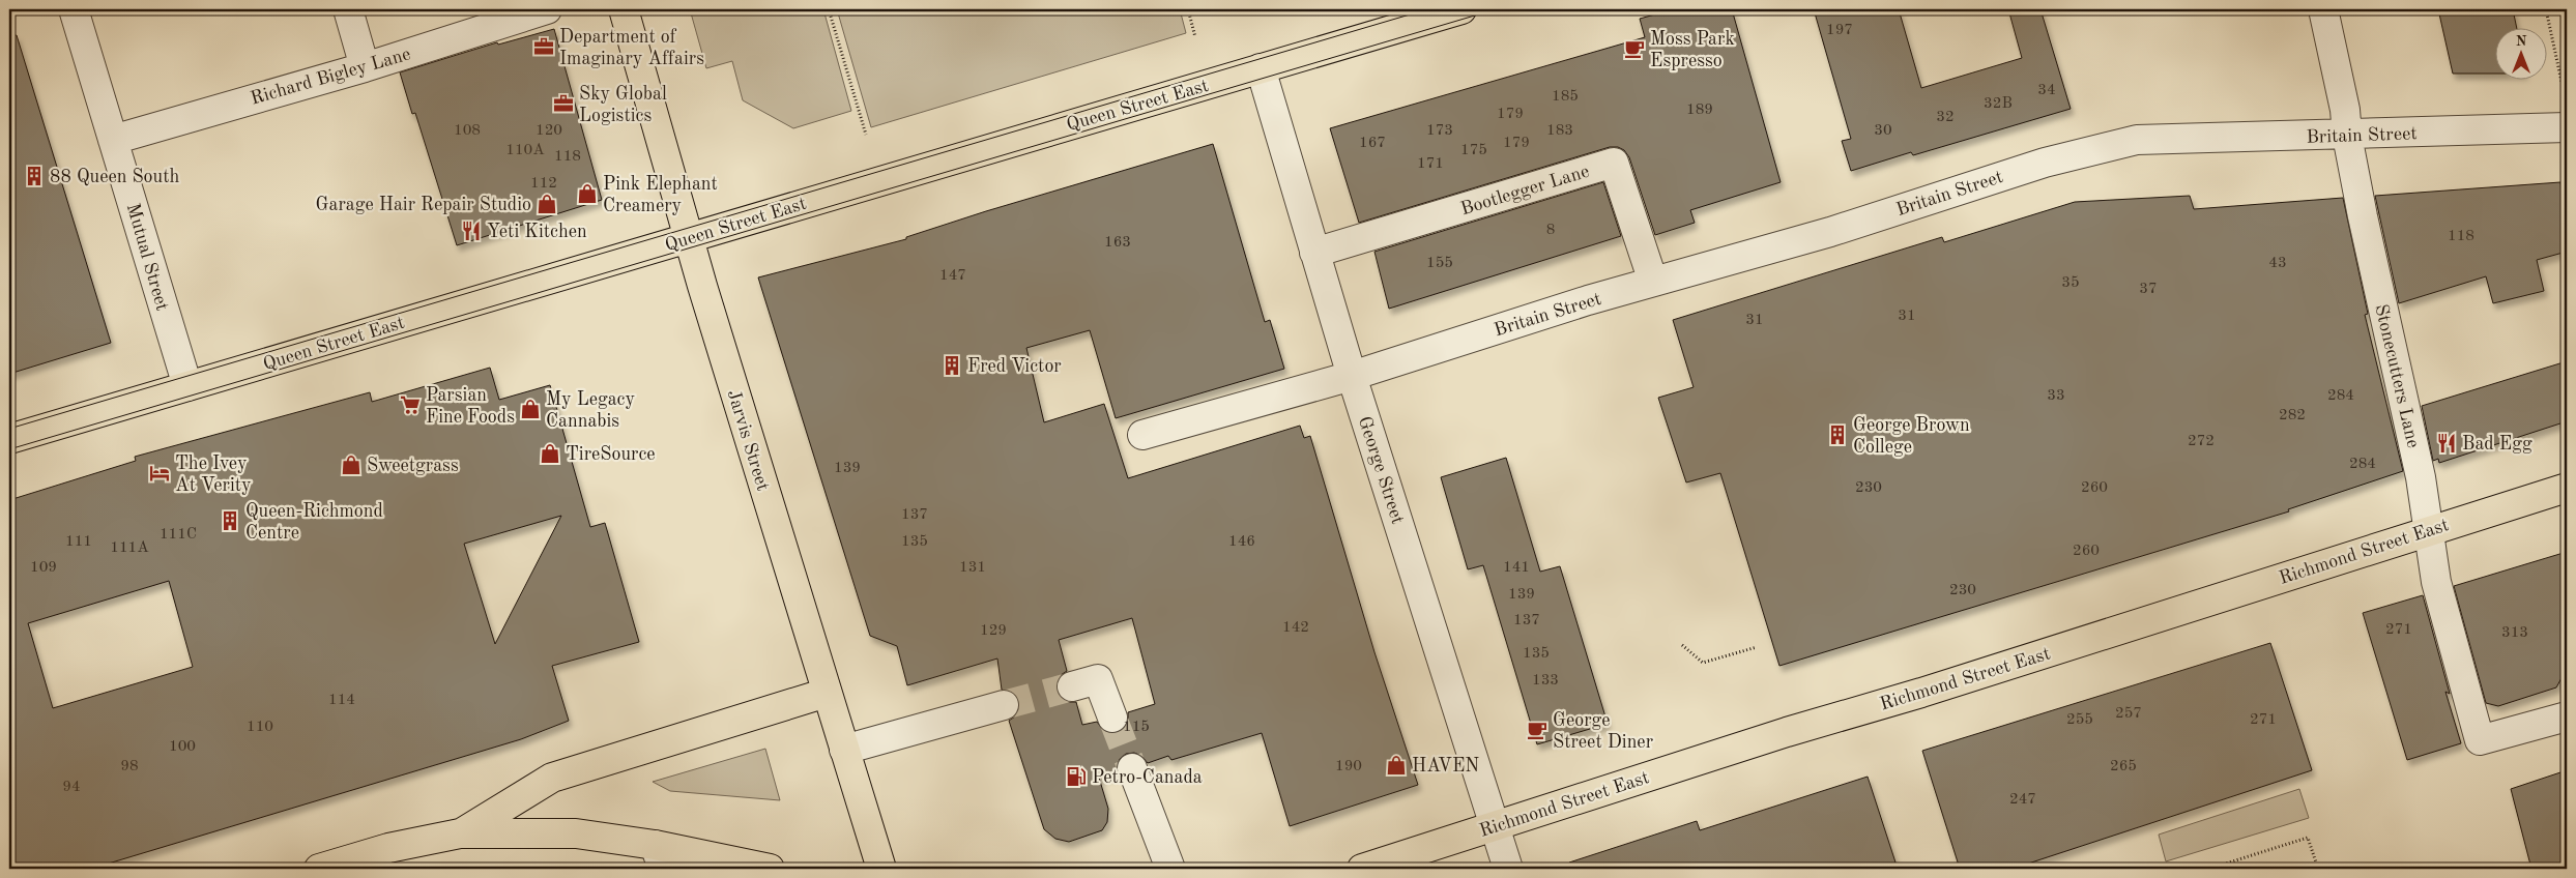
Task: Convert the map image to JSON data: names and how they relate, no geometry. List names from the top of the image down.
{
  "streets": {
    "main road": ["Queen Street East", "Jarvis Street", "Richmond Street East"],
    "street": [
      "Richard Bigley Lane",
      "Britain Street",
      "Bootlegger Lane",
      "Mutual Street",
      "Stonecutters Lane",
      "George Street"
    ]
  },
  "crossings": [
    ["Richard Bigley Lane", "Mutual Street"],
    ["Queen Street East", "Mutual Street"],
    ["Queen Street East", "Jarvis Street"],
    ["Queen Street East", "George Street"],
    ["Britain Street", "Bootlegger Lane"],
    ["Britain Street", "Stonecutters Lane"],
    ["Britain Street", "George Street"],
    ["Bootlegger Lane", "George Street"],
    ["Stonecutters Lane", "Richmond Street East"],
    ["George Street", "Richmond Street East"]
  ],
  "places": {
    "office": ["Department of Imaginary Affairs", "Sky Global Logistics"],
    "cafe": ["Moss Park Espresso", "George Street Diner"],
    "building": [
      "88 Queen South",
      "Fred Victor",
      "George Brown College",
      "Queen-Richmond Centre"
    ],
    "shop": [
      "Pink Elephant Creamery",
      "Garage Hair Repair Studio",
      "My Legacy Cannabis",
      "TireSource",
      "Sweetgrass",
      "HAVEN"
    ],
    "restaurant": ["Yeti Kitchen", "Bad Egg"],
    "supermarket": ["Parsian Fine Foods"],
    "hotel": ["The Ivey At Verity"],
    "fuel station": ["Petro-Canada"]
  },
  "house_numbers": [
    "197",
    "34",
    "185",
    "32B",
    "189",
    "179",
    "32",
    "108",
    "120",
    "173",
    "183",
    "30",
    "167",
    "179",
    "110A",
    "175",
    "118",
    "171",
    "112",
    "8",
    "118",
    "163",
    "155",
    "43",
    "147",
    "35",
    "37",
    "31",
    "31",
    "33",
    "284",
    "282",
    "272",
    "284",
    "139",
    "230",
    "260",
    "137",
    "111C",
    "111",
    "135",
    "146",
    "111A",
    "260",
    "109",
    "131",
    "141",
    "230",
    "139",
    "137",
    "142",
    "271",
    "129",
    "313",
    "135",
    "133",
    "114",
    "257",
    "255",
    "271",
    "110",
    "115",
    "100",
    "98",
    "190",
    "265",
    "94",
    "247"
  ],
  "north": "top"
}
